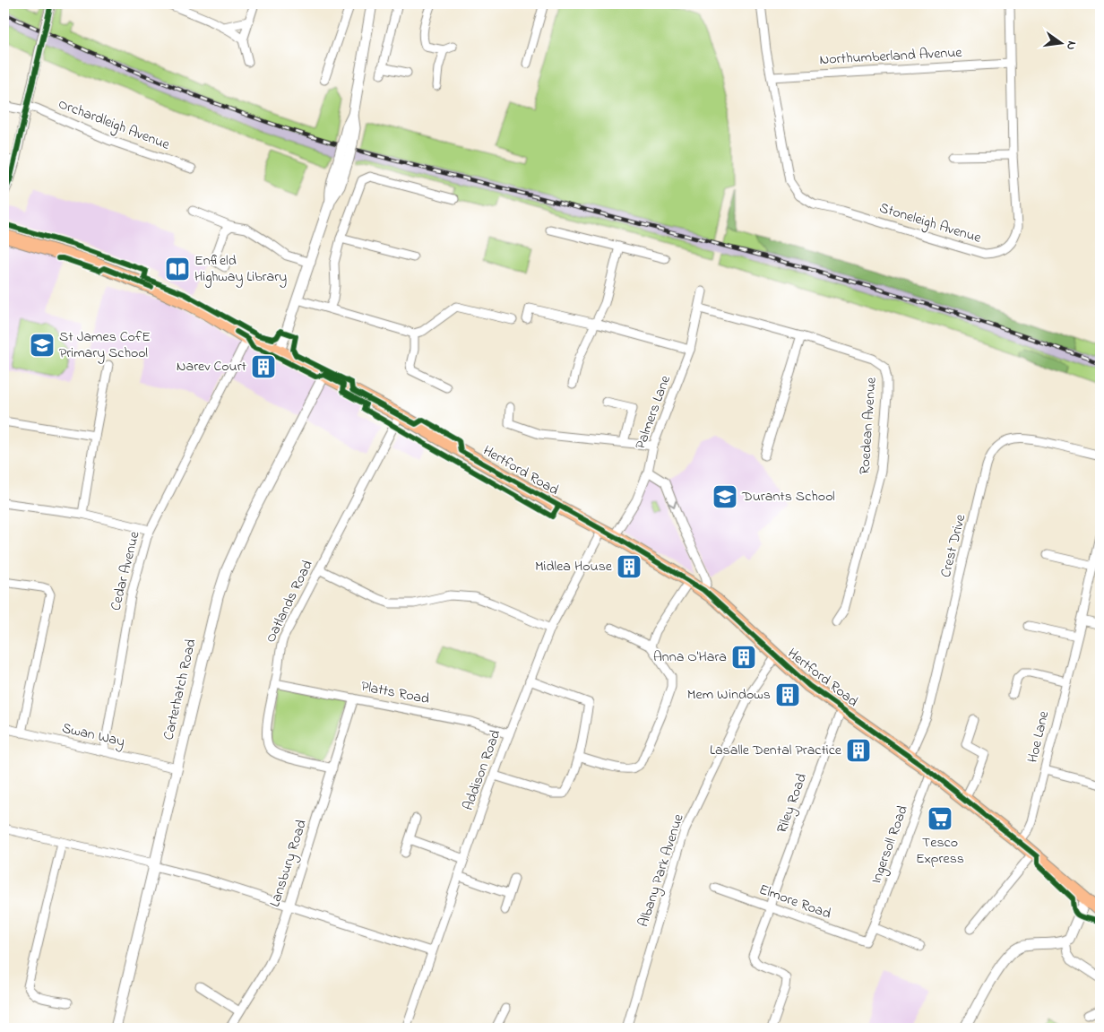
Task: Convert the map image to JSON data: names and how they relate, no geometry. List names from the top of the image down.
{
  "streets": {
    "main road": ["Hertford Road"],
    "street": [
      "Northumberland Avenue",
      "Orchardleigh Avenue",
      "Stoneleigh Avenue",
      "Palmers Lane",
      "Roedean Avenue",
      "Crest Drive",
      "Cedar Avenue",
      "Oatlands Road",
      "Carterhatch Road",
      "Platts Road",
      "Swan Way",
      "Hoe Lane",
      "Addison Road",
      "Riley Road",
      "Ingersoll Road",
      "Lansbury Road",
      "Albany Park Avenue",
      "Elmore Road"
    ]
  },
  "crossings": [
    ["Northumberland Avenue", "Stoneleigh Avenue"],
    ["Palmers Lane", "Roedean Avenue"],
    ["Palmers Lane", "Hertford Road"],
    ["Hertford Road", "Crest Drive"],
    ["Hertford Road", "Cedar Avenue"],
    ["Hertford Road", "Oatlands Road"],
    ["Hertford Road", "Carterhatch Road"],
    ["Hertford Road", "Hoe Lane"],
    ["Hertford Road", "Addison Road"],
    ["Hertford Road", "Riley Road"],
    ["Hertford Road", "Ingersoll Road"],
    ["Hertford Road", "Albany Park Avenue"],
    ["Cedar Avenue", "Swan Way"],
    ["Oatlands Road", "Platts Road"],
    ["Oatlands Road", "Lansbury Road"],
    ["Carterhatch Road", "Swan Way"],
    ["Platts Road", "Addison Road"],
    ["Platts Road", "Lansbury Road"],
    ["Riley Road", "Elmore Road"],
    ["Ingersoll Road", "Elmore Road"]
  ],
  "places": {
    "library": ["Enfield Highway Library"],
    "school or university": ["St James CofE Primary School", "Durants School"],
    "building": [
      "Narev Court",
      "Midlea House",
      "Anna O'Hara",
      "Mem Windows",
      "Lasalle Dental Practice"
    ],
    "supermarket": ["Tesco Express"]
  },
  "north": "right"
}
